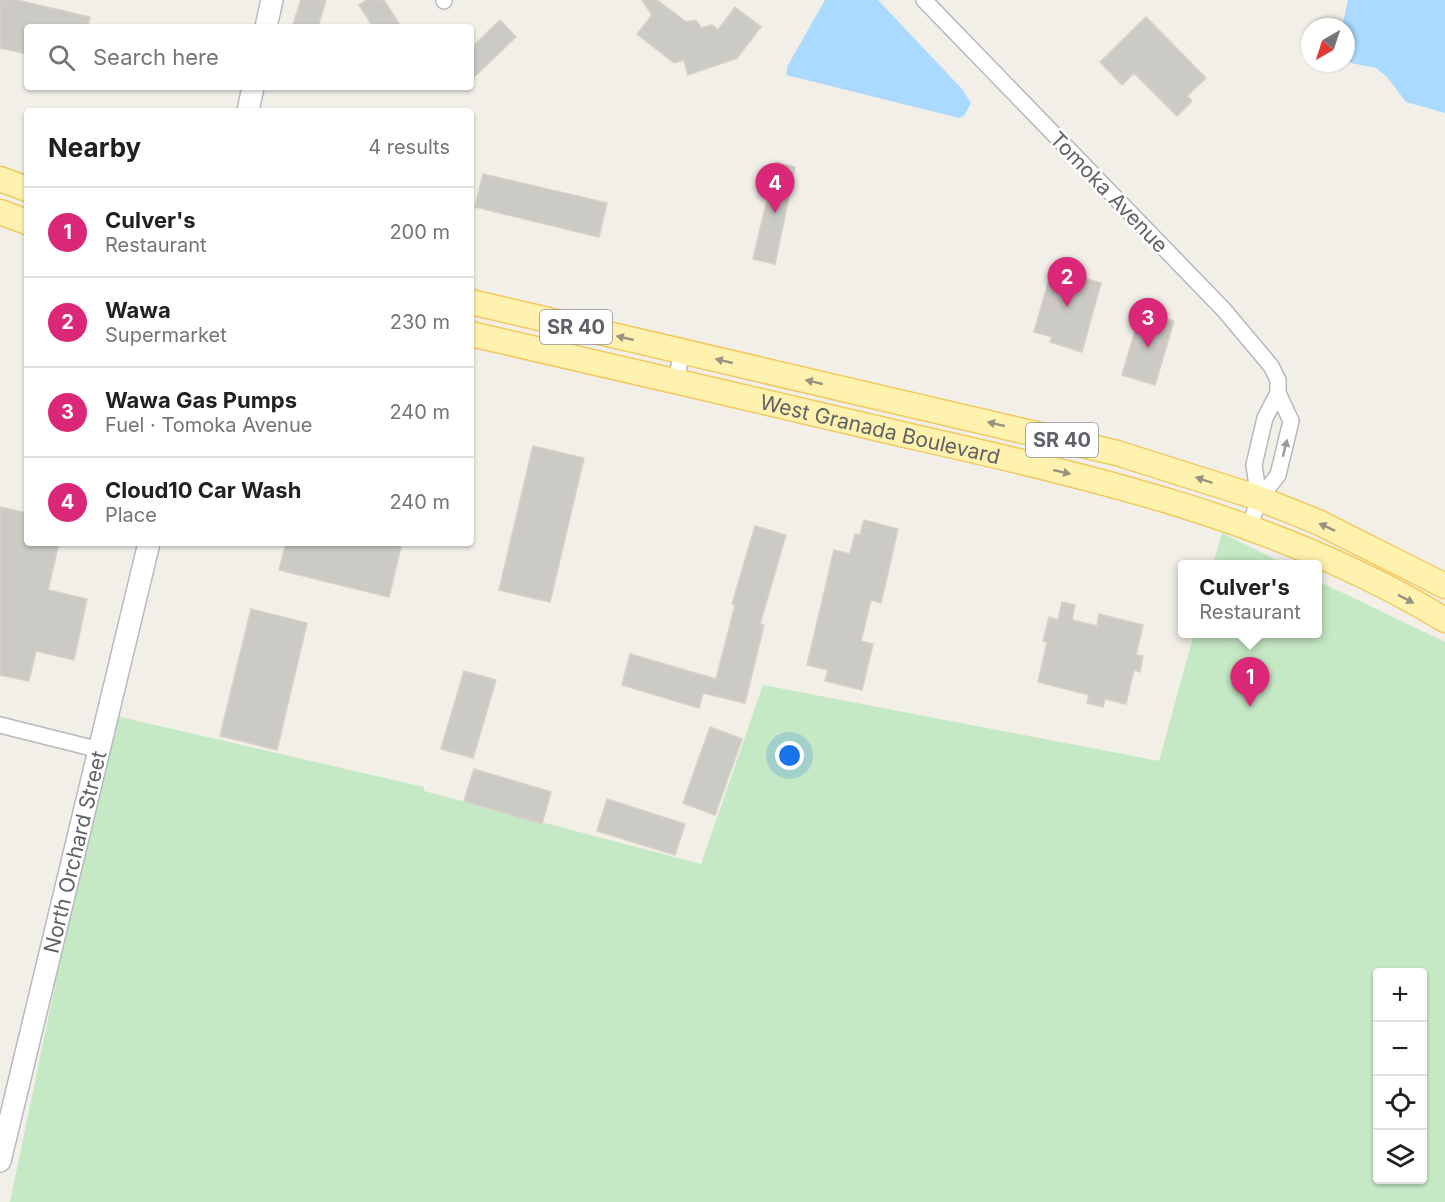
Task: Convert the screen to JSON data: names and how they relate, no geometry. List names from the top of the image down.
{
  "streets": {
    "main road": ["SR 40", "West Granada Boulevard"],
    "street": ["Tomoka Avenue", "North Orchard Street"]
  },
  "crossings": [
    ["Tomoka Avenue", "West Granada Boulevard"]
  ],
  "north": "bottom left",
  "page": {
    "search": "Search here",
    "heading": ["Nearby", "4 results"],
    "pins": [
      "4",
      "2",
      "3",
      "1"
    ],
    "list": [
      {
        "mark": "1",
        "name": "Culver's",
        "note": "Restaurant",
        "value": "200 m"
      },
      {
        "mark": "2",
        "name": "Wawa",
        "note": "Supermarket",
        "value": "230 m"
      },
      {
        "mark": "3",
        "name": "Wawa Gas Pumps",
        "note": "Fuel · Tomoka Avenue",
        "value": "240 m"
      },
      {
        "mark": "4",
        "name": "Cloud10 Car Wash",
        "note": "Place",
        "value": "240 m"
      }
    ],
    "popup": ["Culver's", "Restaurant"],
    "map_buttons": ["+", "−"]
  }
}
